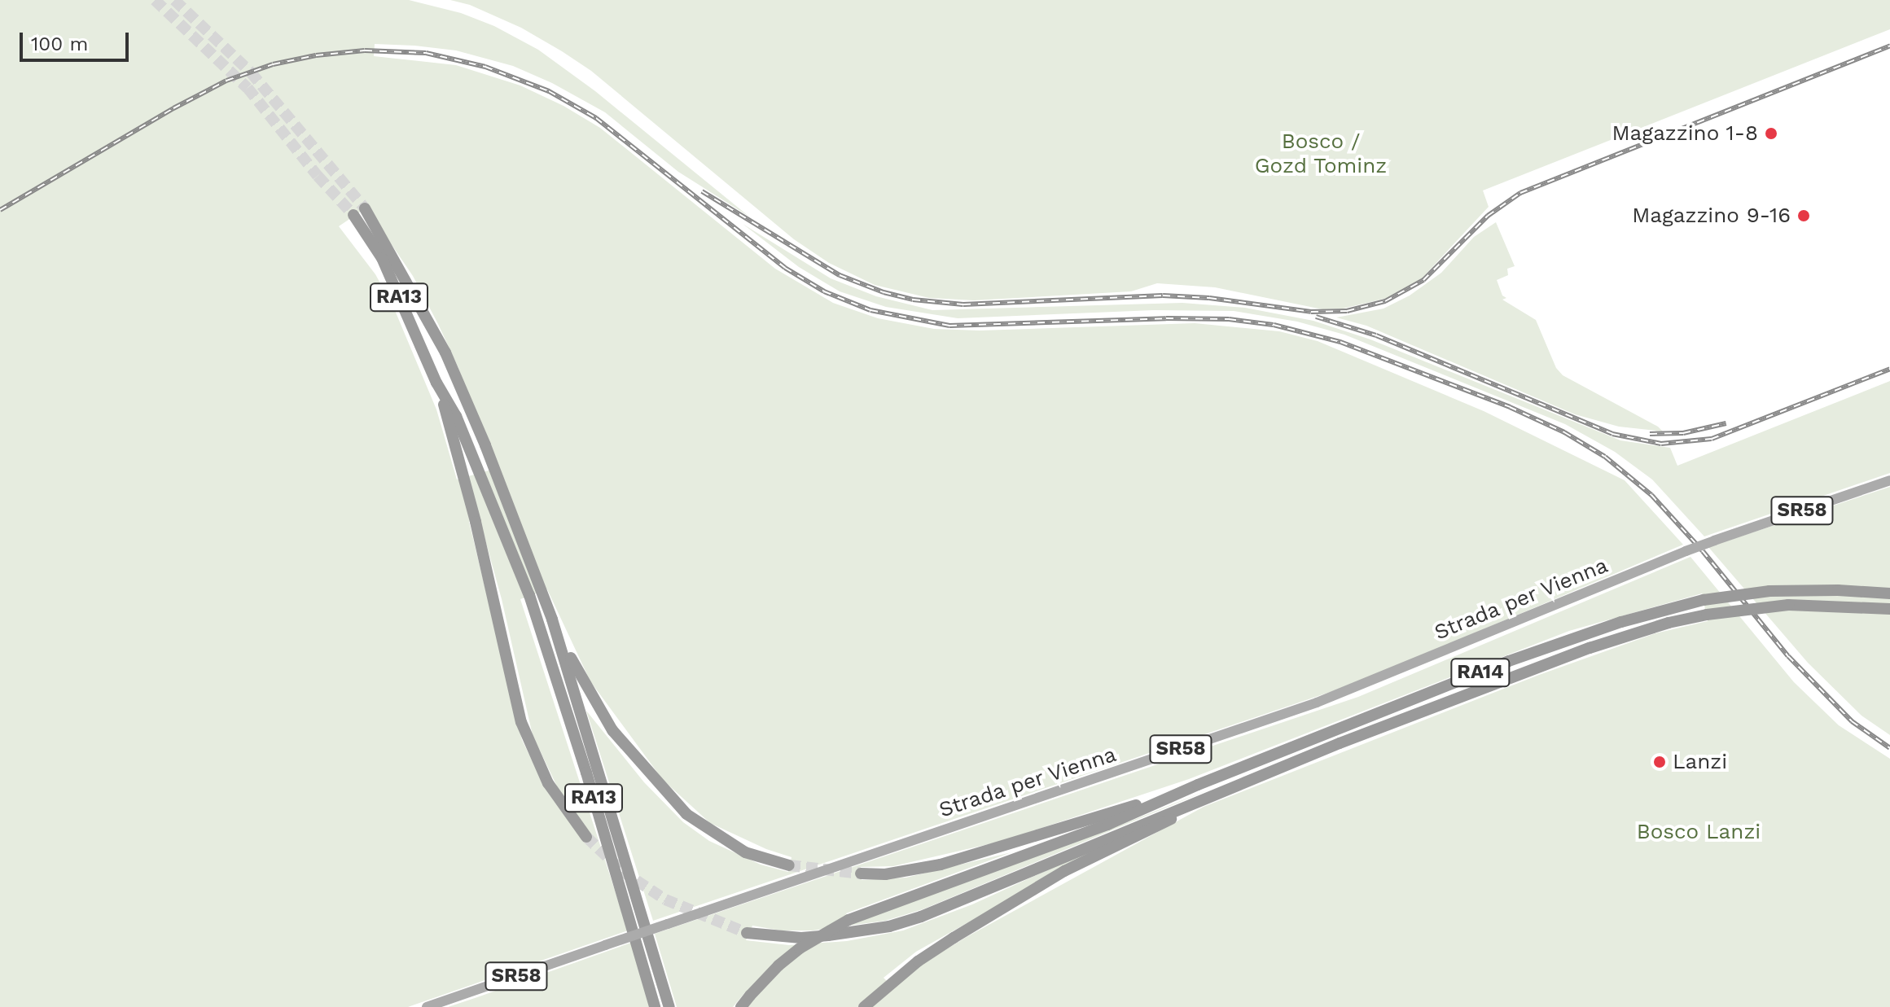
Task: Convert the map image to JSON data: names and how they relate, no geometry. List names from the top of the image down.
{
  "streets": {
    "highway": ["RA13", "RA14"],
    "main road": ["SR58", "Strada per Vienna"]
  },
  "parks": ["Bosco / Gozd Tominz", "Bosco Lanzi"],
  "places": ["Magazzino 1-8", "Magazzino 9-16", "Lanzi"],
  "scale_bar": "100 m"
}
